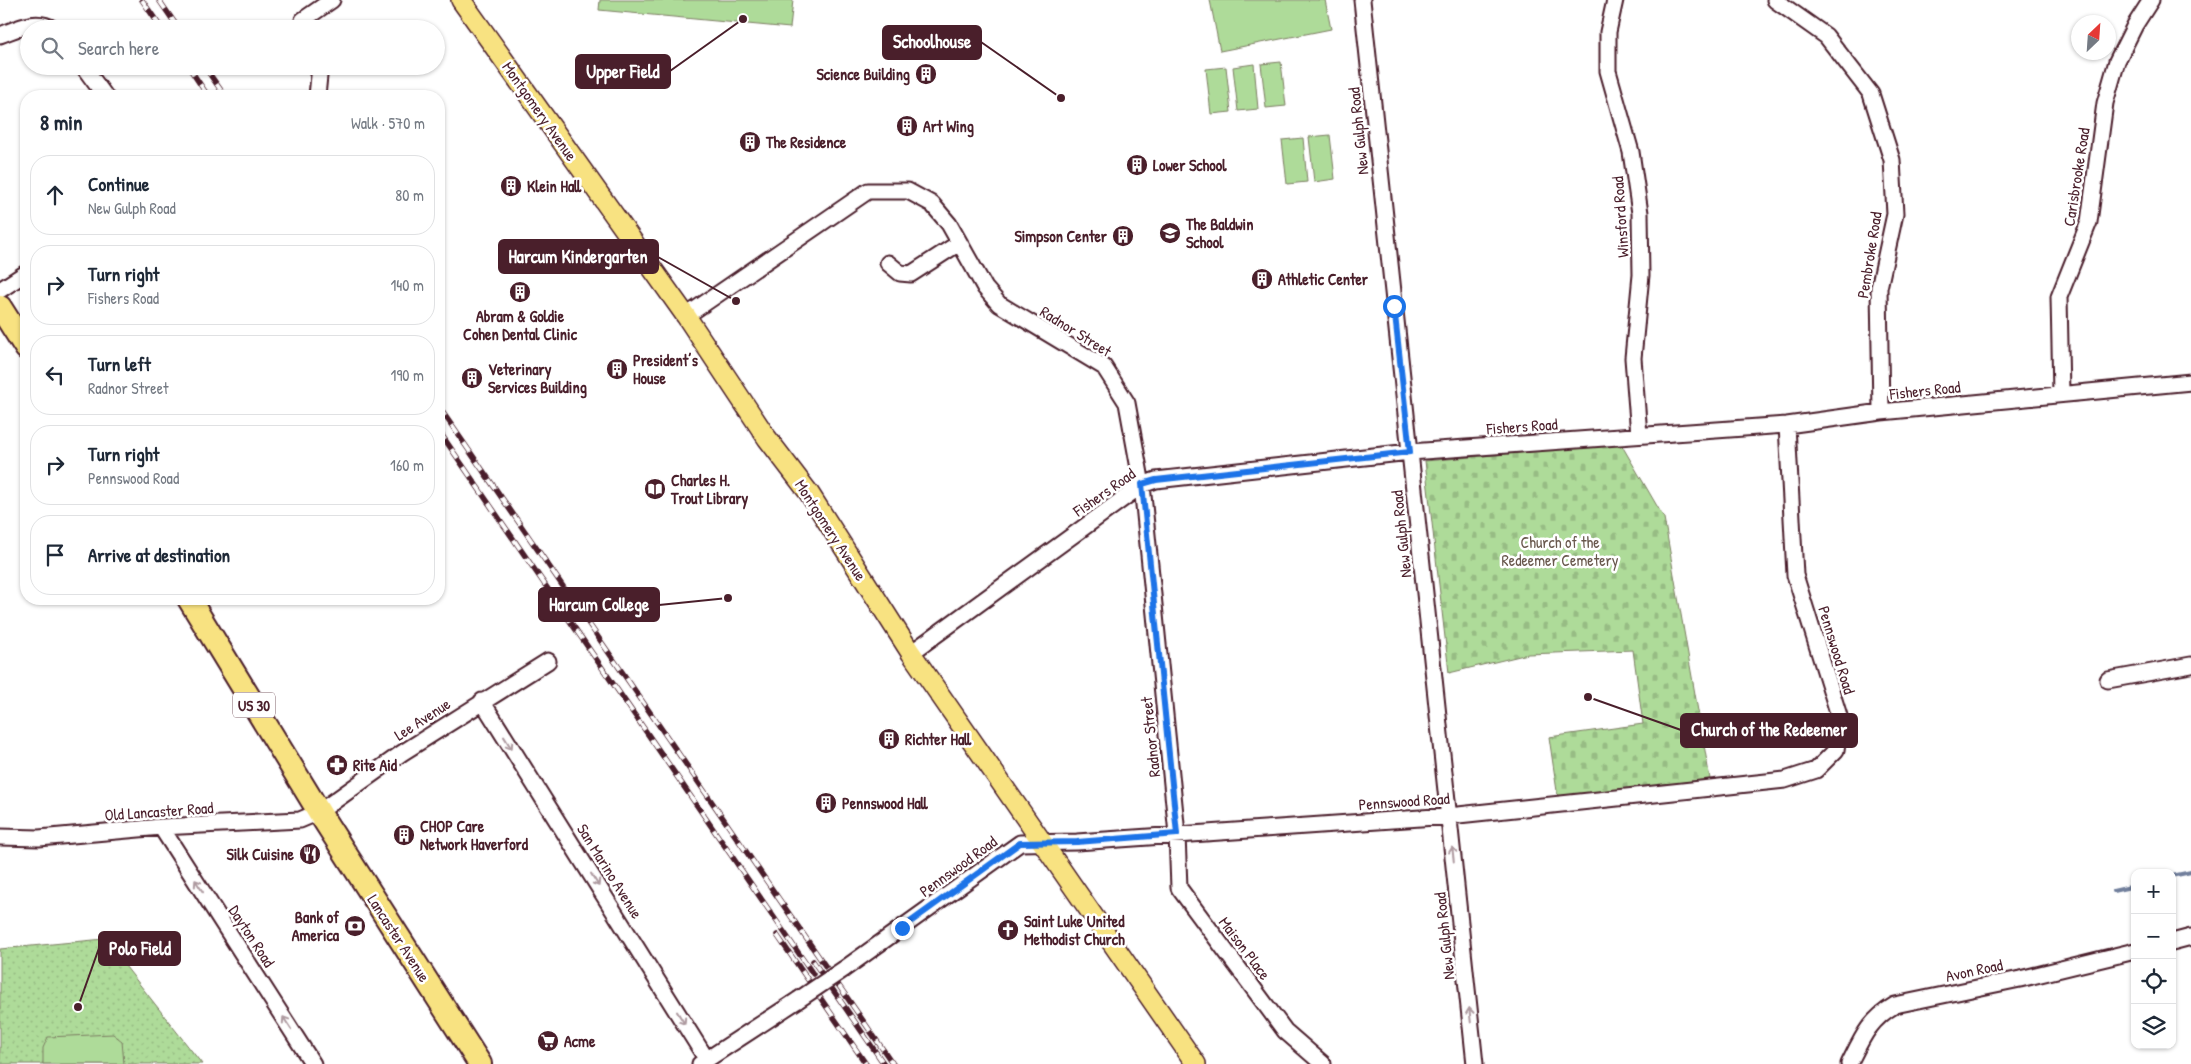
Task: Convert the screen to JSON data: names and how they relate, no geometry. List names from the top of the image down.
{
  "streets": {
    "highway": ["US 30", "Lancaster Avenue"],
    "main road": ["Montgomery Avenue"],
    "street": [
      "New Gulph Road",
      "Carisbrooke Road",
      "Winsford Road",
      "Pembroke Road",
      "Radnor Street",
      "Fishers Road",
      "Pennswood Road",
      "Lee Avenue",
      "Old Lancaster Road",
      "San Marino Avenue",
      "Dayton Road",
      "Maison Place",
      "Avon Road"
    ]
  },
  "crossings": [
    ["Montgomery Avenue", "Radnor Street"],
    ["Montgomery Avenue", "Fishers Road"],
    ["Montgomery Avenue", "Pennswood Road"],
    ["New Gulph Road", "Fishers Road"],
    ["New Gulph Road", "Pennswood Road"],
    ["Carisbrooke Road", "Fishers Road"],
    ["Winsford Road", "Fishers Road"],
    ["Pembroke Road", "Fishers Road"],
    ["Radnor Street", "Fishers Road"],
    ["Radnor Street", "Pennswood Road"],
    ["Radnor Street", "Maison Place"],
    ["Fishers Road", "Pennswood Road"],
    ["Pennswood Road", "San Marino Avenue"],
    ["Pennswood Road", "Maison Place"],
    ["US 30", "Lee Avenue"],
    ["US 30", "Old Lancaster Road"],
    ["US 30", "Lancaster Avenue"],
    ["Lee Avenue", "Old Lancaster Road"],
    ["Lee Avenue", "San Marino Avenue"],
    ["Lee Avenue", "Lancaster Avenue"],
    ["Old Lancaster Road", "Dayton Road"],
    ["Old Lancaster Road", "Lancaster Avenue"]
  ],
  "one_way": ["San Marino Avenue", "Dayton Road"],
  "parks": ["Church of the Redeemer Cemetery"],
  "places": {
    "other": [
      "Upper Field",
      "Schoolhouse",
      "Harcum Kindergarten",
      "Harcum College",
      "Church of the Redeemer",
      "Polo Field"
    ],
    "building": [
      "Science Building",
      "Art Wing",
      "The Residence",
      "Lower School",
      "Klein Hall",
      "Simpson Center",
      "Athletic Center",
      "Abram & Goldie Cohen Dental Clinic",
      "President’s House",
      "Veterinary Services Building",
      "Richter Hall",
      "Pennswood Hall",
      "CHOP Care Network Haverford"
    ],
    "school or university": ["The Baldwin School"],
    "library": ["Charles H. Trout Library"],
    "pharmacy": ["Rite Aid"],
    "restaurant": ["Silk Cuisine"],
    "bank": ["Bank of America"],
    "church": ["Saint Luke United Methodist Church"],
    "supermarket": ["Acme"]
  },
  "north": "top right",
  "page": {
    "search": "Search here",
    "heading": ["8 min", "Walk · 570 m"],
    "list": [
      ["Continue", "New Gulph Road", "80 m"],
      ["Turn right", "Fishers Road", "140 m"],
      ["Turn left", "Radnor Street", "190 m"],
      ["Turn right", "Pennswood Road", "160 m"],
      "Arrive at destination"
    ],
    "map_buttons": ["+", "−"]
  }
}
